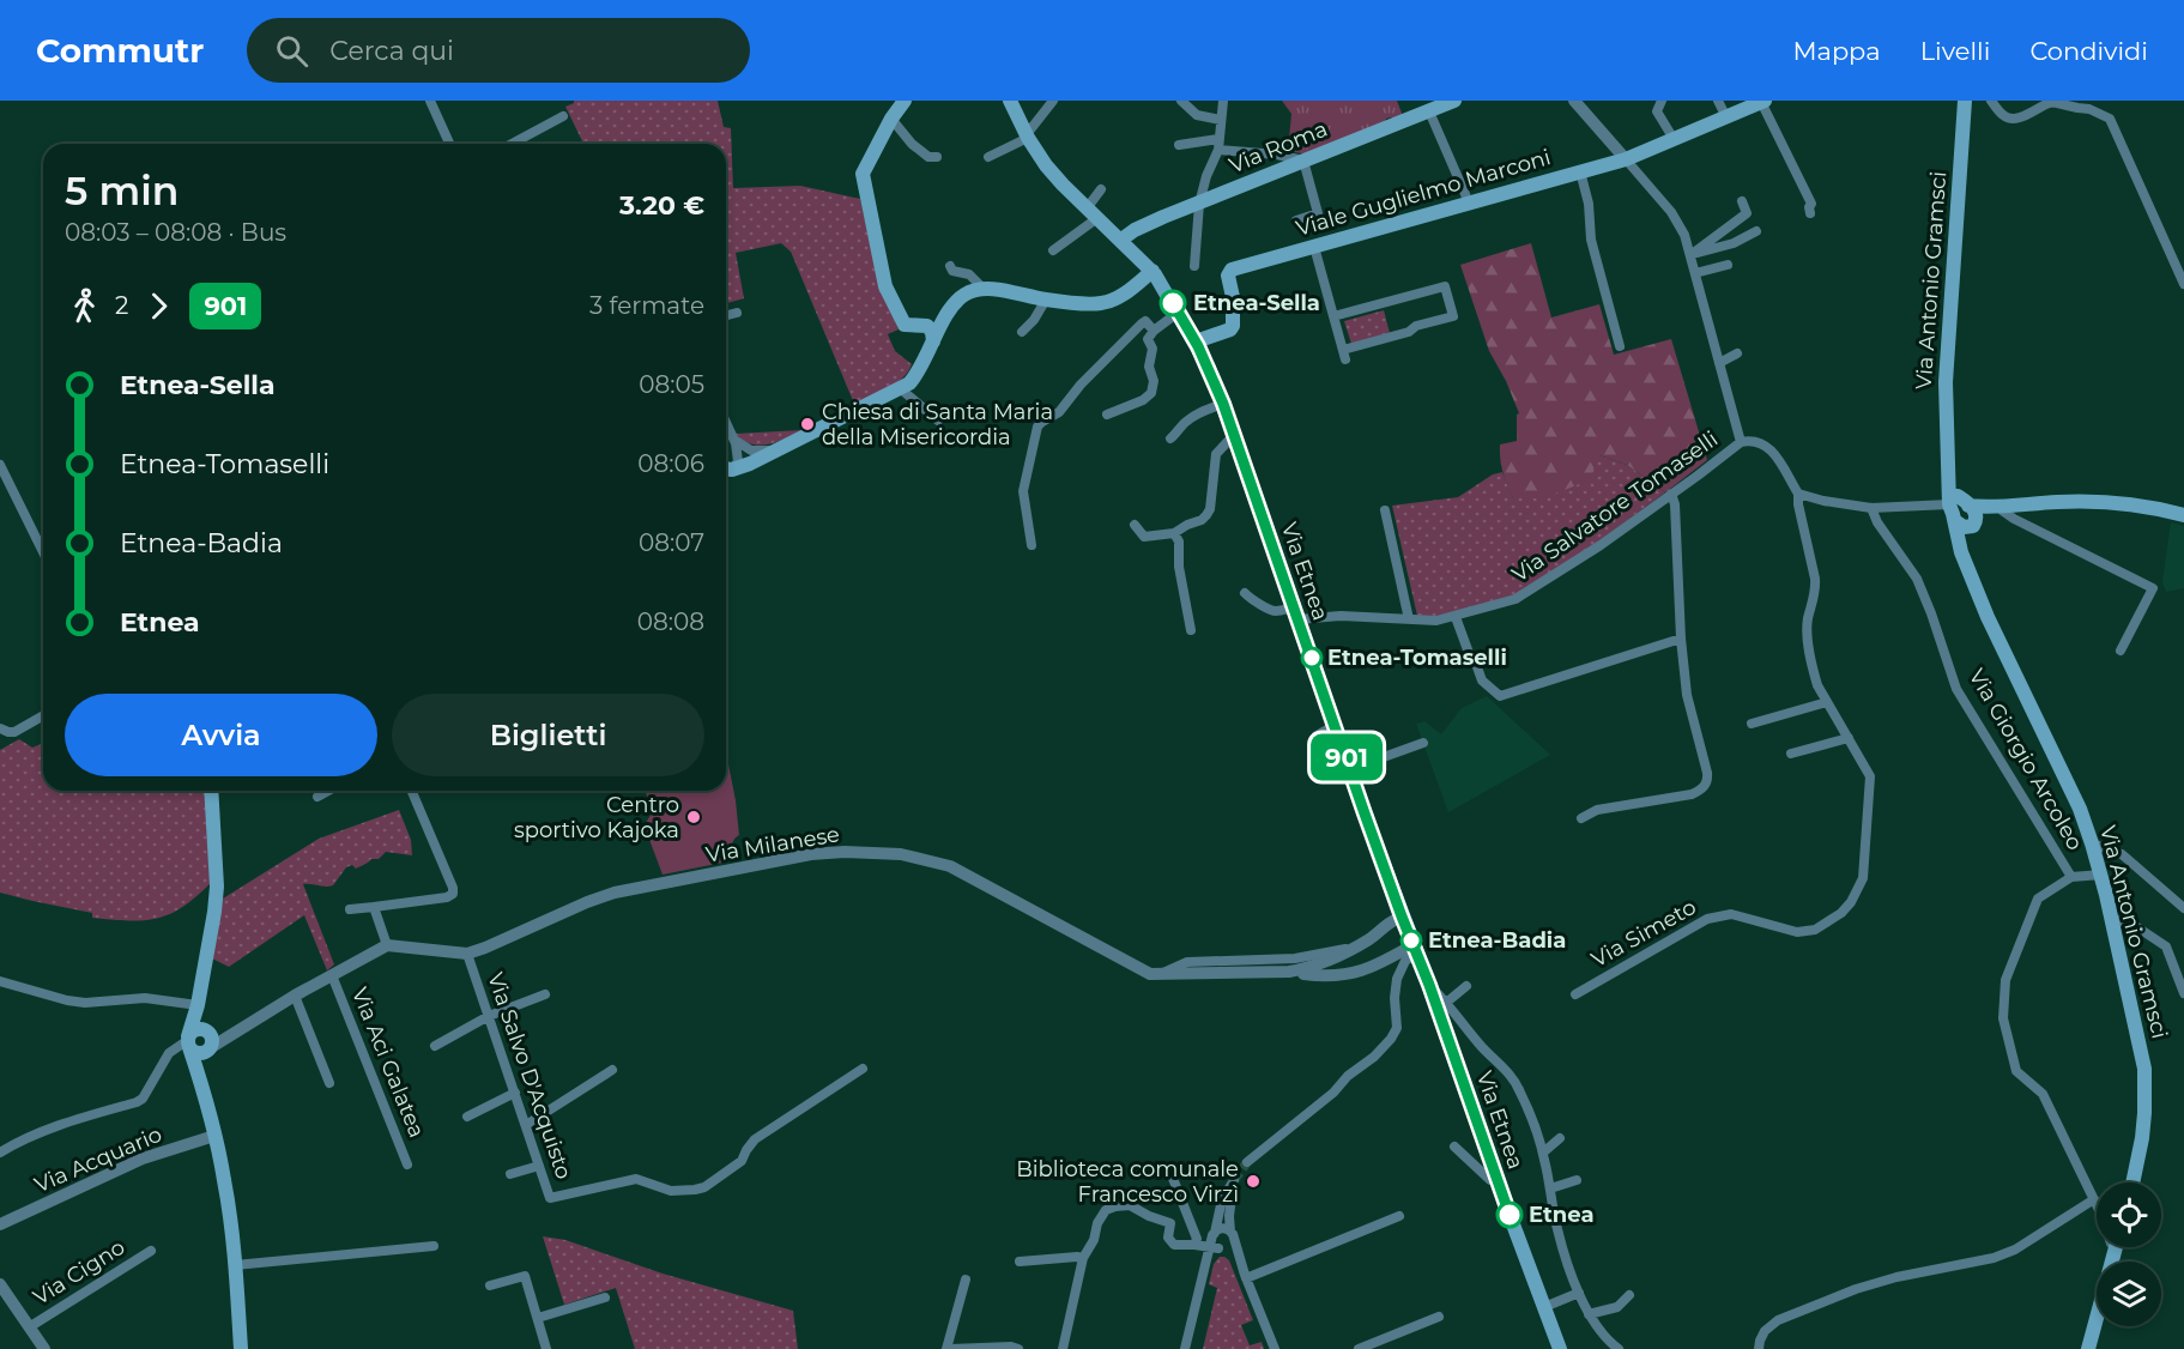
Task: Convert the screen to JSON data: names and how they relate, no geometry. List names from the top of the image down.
{
  "streets": {
    "main road": [
      "Via Roma",
      "Viale Guglielmo Marconi",
      "Via Antonio Gramsci",
      "Via Etnea"
    ],
    "street": [
      "Via Salvatore Tomaselli",
      "Via Giorgio Arcoleo",
      "Via Milanese",
      "Via Simeto",
      "Via Aci Galatea",
      "Via Salvo D'Acquisto",
      "Via Acquario",
      "Via Cigno"
    ]
  },
  "crossings": [
    ["Via Roma", "Via Etnea"],
    ["Viale Guglielmo Marconi", "Via Etnea"],
    ["Via Salvatore Tomaselli", "Via Etnea"],
    ["Via Etnea", "Via Milanese"],
    ["Via Milanese", "Via Salvo D'Acquisto"]
  ],
  "places": [
    "Etnea-Sella",
    "Chiesa di Santa Maria della Misericordia",
    "Etnea-Tomaselli",
    "Centro sportivo Kajoka",
    "Etnea-Badia",
    "Biblioteca comunale Francesco Virzì",
    "Etnea"
  ],
  "lines": ["bus line 901"],
  "page": {
    "header": "Commutr",
    "search": "Cerca qui",
    "nav": ["Mappa", "Livelli", "Condividi"],
    "on_map": "901",
    "heading": ["5 min", "08:03 – 08:08 · Bus", "3.20 €"],
    "legs": ["2", "901", "3 fermate"],
    "list": [
      {
        "name": "Etnea-Sella",
        "value": "08:05"
      },
      {
        "name": "Etnea-Tomaselli",
        "value": "08:06"
      },
      {
        "name": "Etnea-Badia",
        "value": "08:07"
      },
      {
        "name": "Etnea",
        "value": "08:08"
      }
    ],
    "buttons": ["Avvia", "Biglietti"]
  }
}
